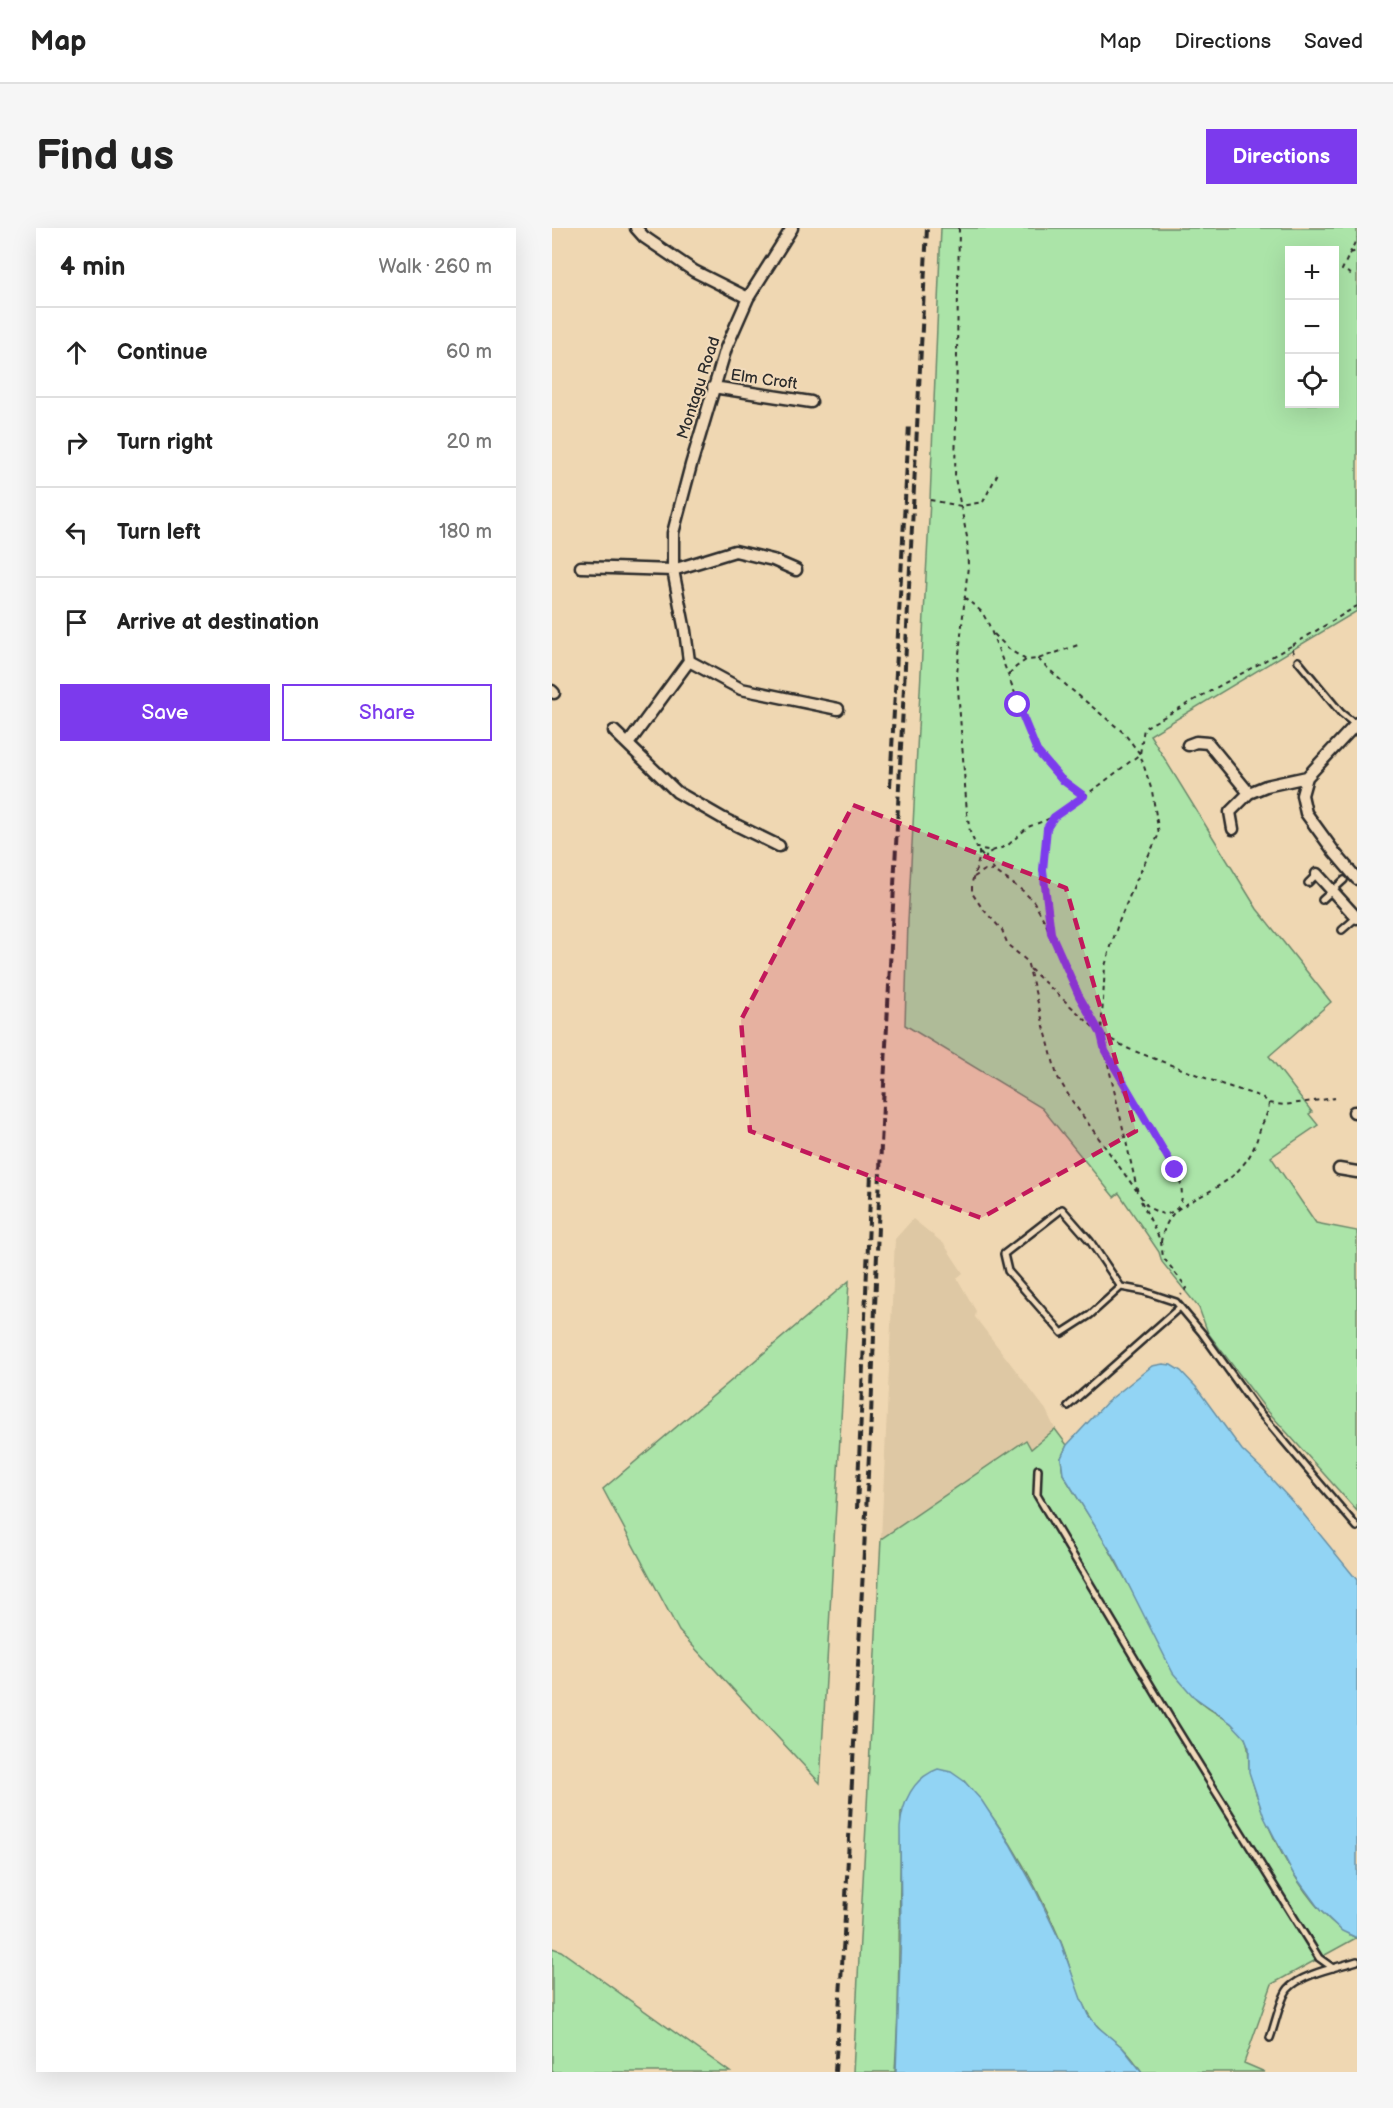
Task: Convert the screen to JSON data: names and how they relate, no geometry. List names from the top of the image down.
{
  "streets": {
    "street": ["Elm Croft", "Montagu Road"]
  },
  "crossings": [
    ["Elm Croft", "Montagu Road"]
  ],
  "page": {
    "header": "Map",
    "nav": ["Map", "Directions", "Saved"],
    "buttons": [
      "Directions",
      ["Save", "Share"]
    ],
    "title": "Find us",
    "heading": ["4 min", "Walk · 260 m"],
    "map_buttons": ["+", "−"],
    "list": [
      ["Continue", "60 m"],
      ["Turn right", "20 m"],
      ["Turn left", "180 m"],
      "Arrive at destination"
    ]
  }
}
